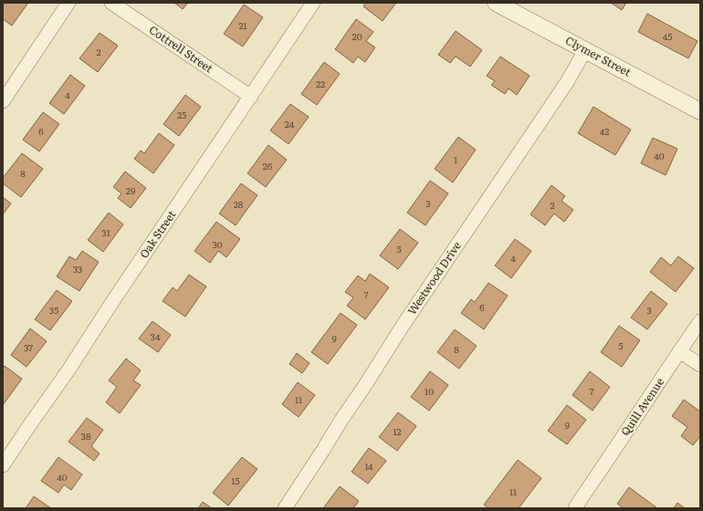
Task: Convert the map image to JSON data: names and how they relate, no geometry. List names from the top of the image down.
{
  "streets": {
    "street": [
      "Cottrell Street",
      "Clymer Street",
      "Oak Street",
      "Westwood Drive",
      "Quill Avenue"
    ]
  },
  "crossings": [
    ["Cottrell Street", "Oak Street"],
    ["Clymer Street", "Westwood Drive"]
  ],
  "house_numbers": [
    "21",
    "20",
    "45",
    "2",
    "22",
    "4",
    "25",
    "24",
    "6",
    "42",
    "40",
    "1",
    "26",
    "8",
    "29",
    "3",
    "28",
    "2",
    "31",
    "30",
    "5",
    "4",
    "33",
    "7",
    "6",
    "35",
    "3",
    "34",
    "9",
    "5",
    "37",
    "8",
    "10",
    "7",
    "11",
    "9",
    "12",
    "38",
    "14",
    "40",
    "15",
    "11"
  ]
}
